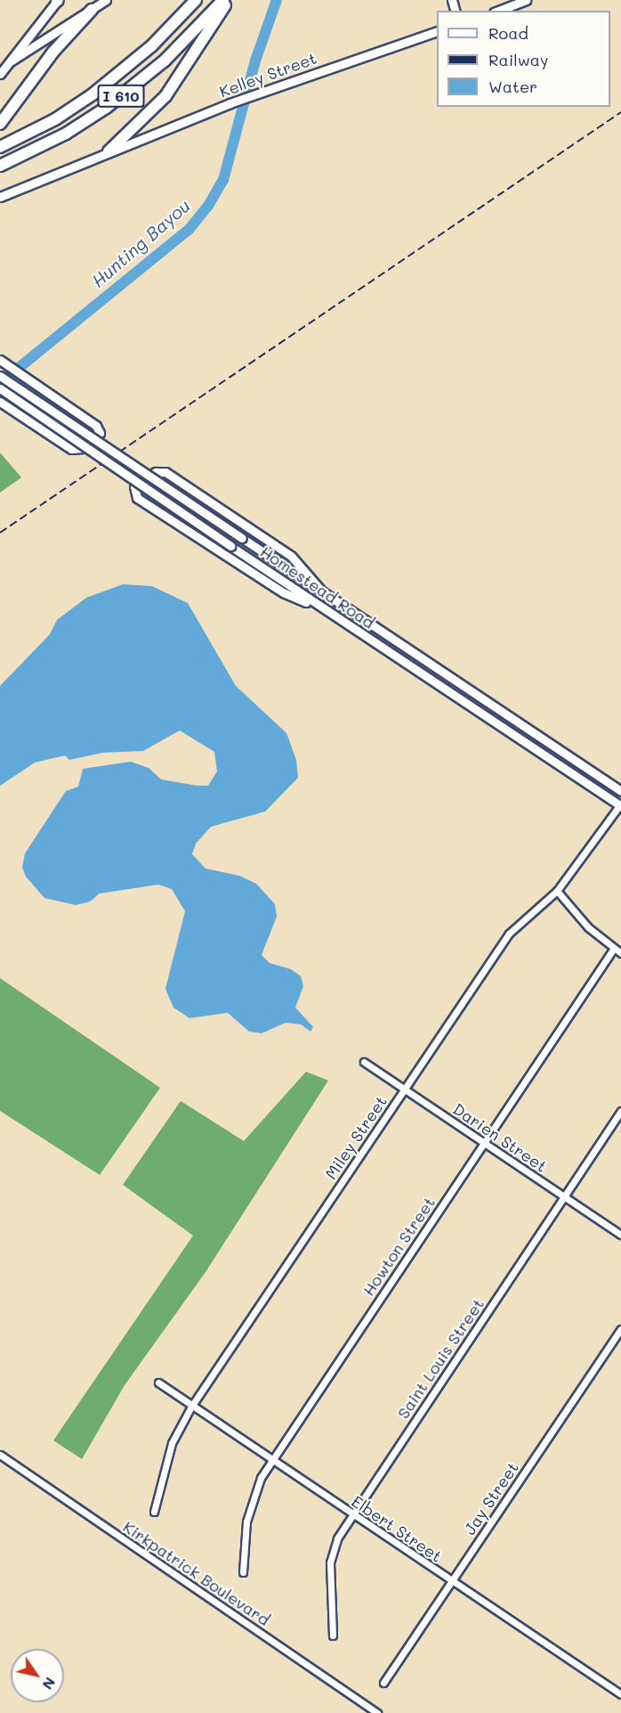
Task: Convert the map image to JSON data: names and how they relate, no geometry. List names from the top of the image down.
{
  "streets": {
    "highway": ["I 610"],
    "main road": ["Kelley Street", "Homestead Road"],
    "street": [
      "Miley Street",
      "Darien Street",
      "Howton Street",
      "Saint Louis Street",
      "Jay Street",
      "Elbert Street",
      "Kirkpatrick Boulevard"
    ]
  },
  "crossings": [
    ["Homestead Road", "Miley Street"],
    ["Miley Street", "Darien Street"],
    ["Miley Street", "Elbert Street"],
    ["Darien Street", "Howton Street"],
    ["Darien Street", "Saint Louis Street"],
    ["Howton Street", "Elbert Street"],
    ["Saint Louis Street", "Elbert Street"],
    ["Jay Street", "Elbert Street"]
  ],
  "water": ["Hunting Bayou"],
  "legend": ["Road", "Railway", "Water"],
  "north": "bottom right"
}
